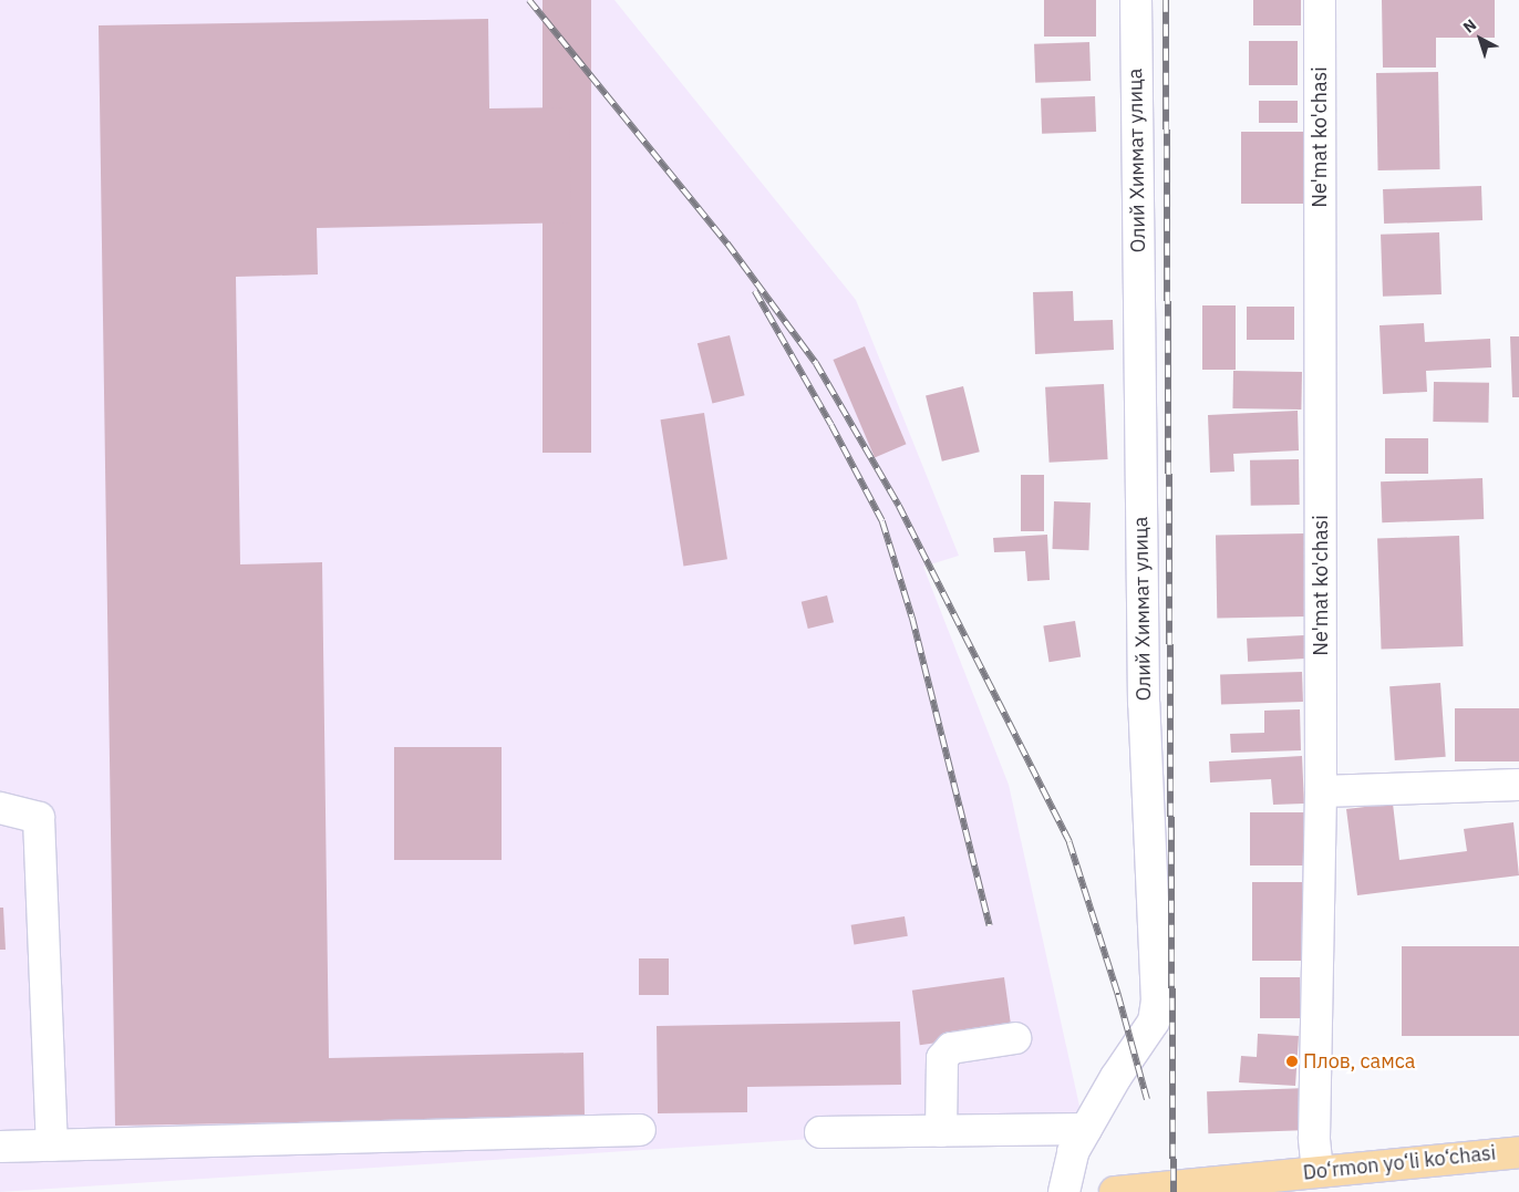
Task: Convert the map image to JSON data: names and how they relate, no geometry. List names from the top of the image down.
{
  "streets": {
    "main road": ["Do‘rmon yo‘li ko‘chasi"],
    "street": ["Ne'mat ko'chasi", "Олий Химмат улица"]
  },
  "crossings": [
    ["Ne'mat ko'chasi", "Do‘rmon yo‘li ko‘chasi"]
  ],
  "places": ["Плов, самса"],
  "north": "top left"
}
